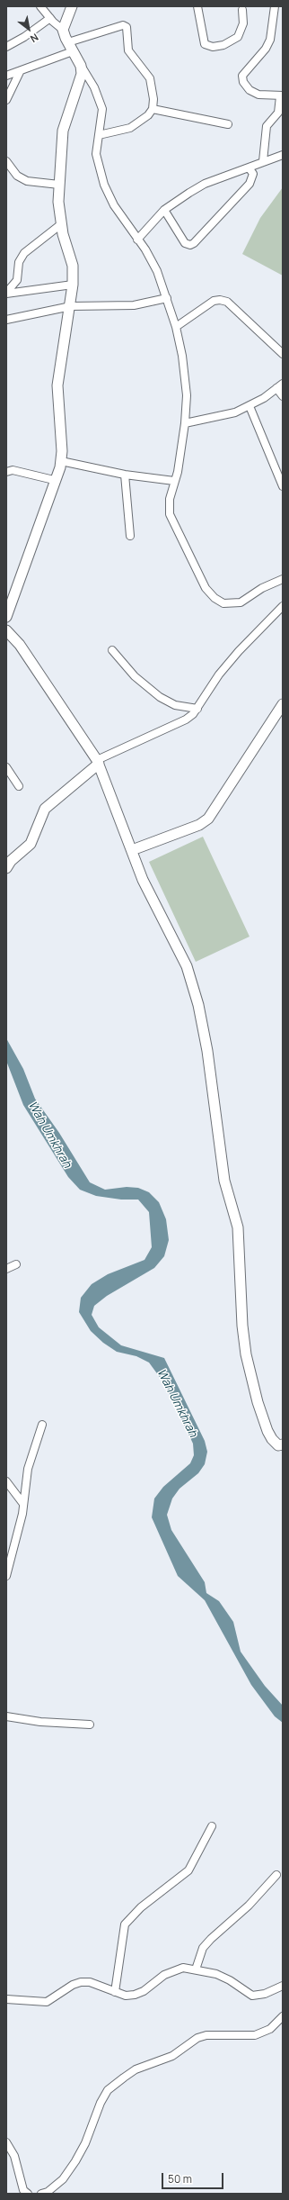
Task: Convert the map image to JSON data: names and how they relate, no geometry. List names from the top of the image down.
{
  "water": ["Wah Umkhrah"],
  "scale_bar": "50 m",
  "north": "bottom right"
}
